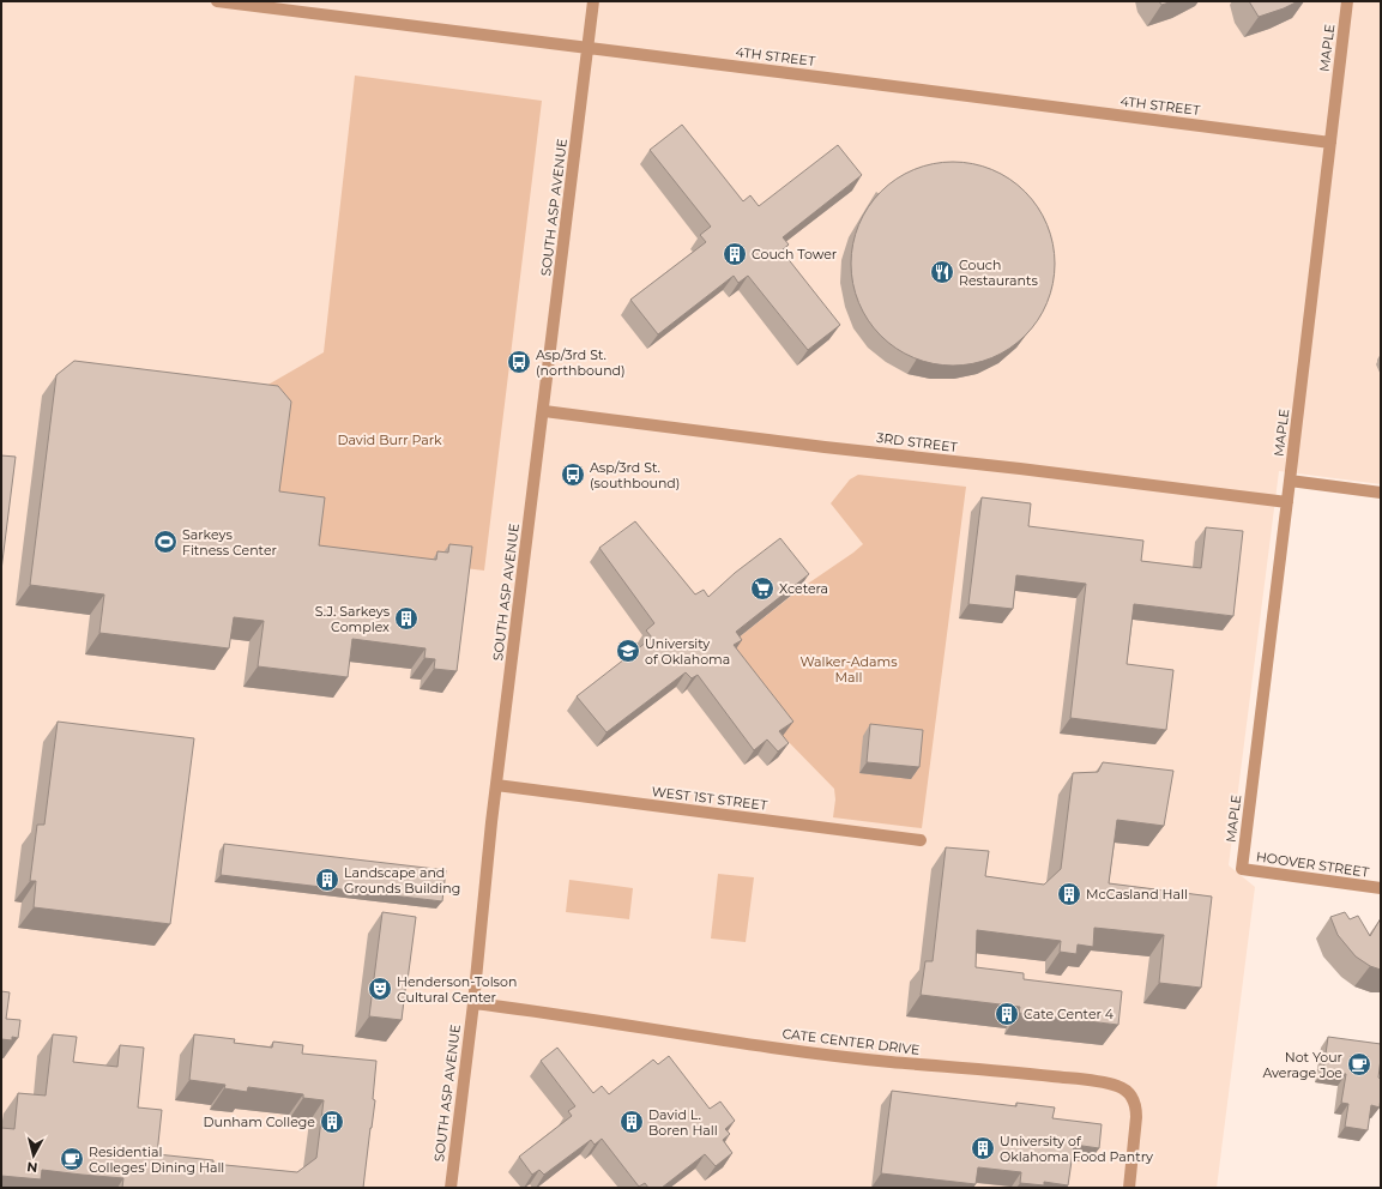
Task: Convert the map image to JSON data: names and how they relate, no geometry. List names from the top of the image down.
{
  "streets": {
    "street": [
      "MAPLE",
      "4TH STREET",
      "SOUTH ASP AVENUE",
      "3RD STREET",
      "WEST 1ST STREET",
      "HOOVER STREET",
      "CATE CENTER DRIVE"
    ]
  },
  "crossings": [
    ["MAPLE", "4TH STREET"],
    ["MAPLE", "3RD STREET"],
    ["MAPLE", "HOOVER STREET"],
    ["4TH STREET", "SOUTH ASP AVENUE"],
    ["SOUTH ASP AVENUE", "3RD STREET"],
    ["SOUTH ASP AVENUE", "WEST 1ST STREET"],
    ["SOUTH ASP AVENUE", "CATE CENTER DRIVE"]
  ],
  "parks": ["David Burr Park", "Walker-Adams Mall"],
  "places": {
    "building": [
      "Couch Tower",
      "S.J. Sarkeys Complex",
      "Landscape and Grounds Building",
      "McCasland Hall",
      "Cate Center 4",
      "Dunham College",
      "David L. Boren Hall",
      "University of Oklahoma Food Pantry"
    ],
    "restaurant": ["Couch Restaurants"],
    "bus stop": ["Asp/3rd St. (northbound)", "Asp/3rd St. (southbound)"],
    "sports": ["Sarkeys Fitness Center"],
    "supermarket": ["Xcetera"],
    "school or university": ["University of Oklahoma"],
    "theatre": ["Henderson-Tolson Cultural Center"],
    "cafe": ["Not Your Average Joe", "Residential Colleges' Dining Hall"]
  },
  "north": "bottom"
}
